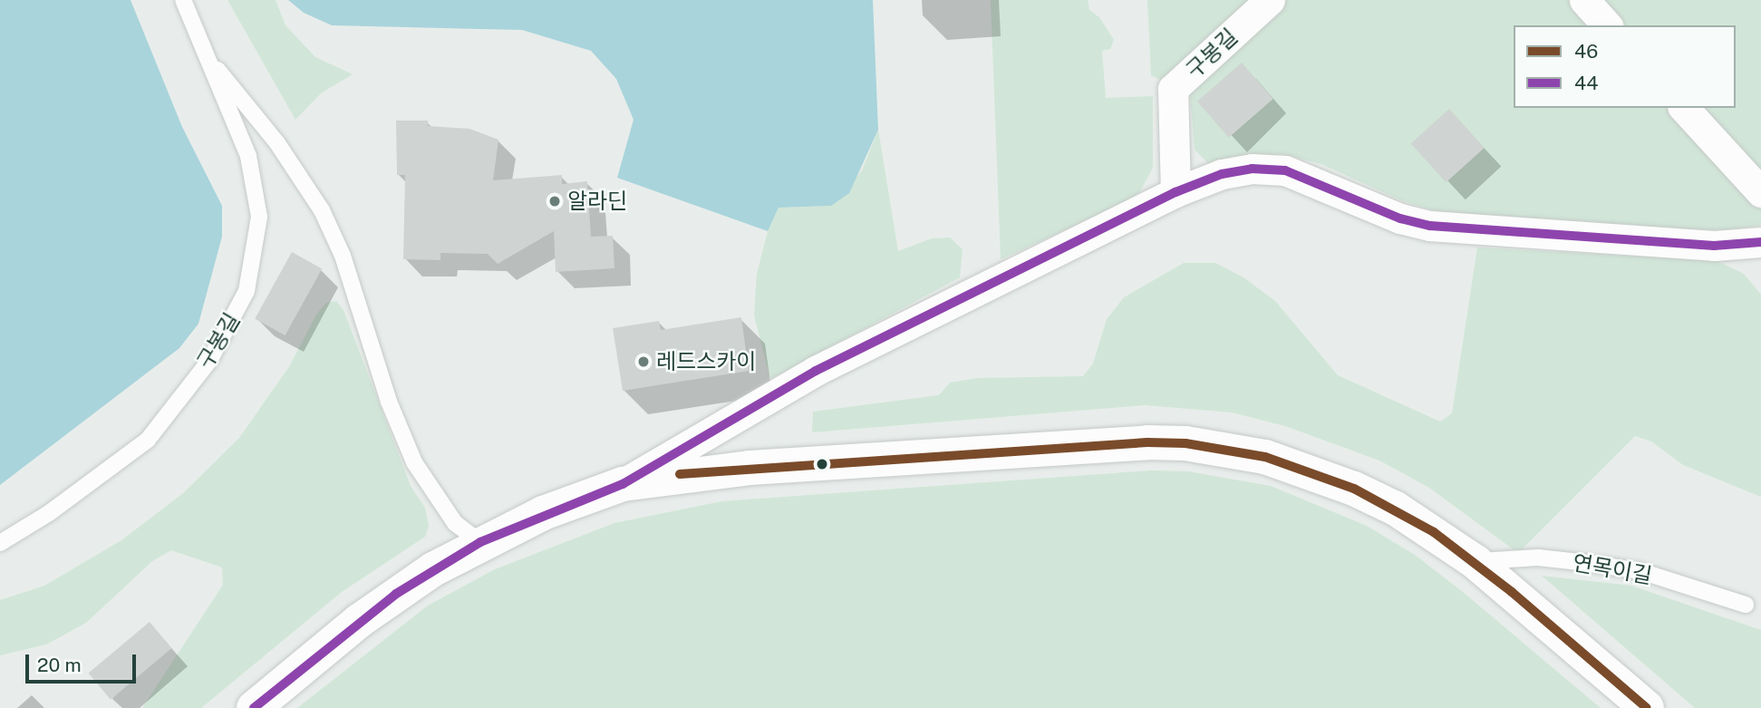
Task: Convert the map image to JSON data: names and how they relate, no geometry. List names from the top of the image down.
{
  "streets": {
    "street": ["구봉길"],
    "lane": ["연목이길"]
  },
  "places": ["알라딘", "레드스카이"],
  "lines": ["transit line 44", "transit line 46"],
  "legend": ["46", "44"],
  "scale_bar": "20 m"
}
